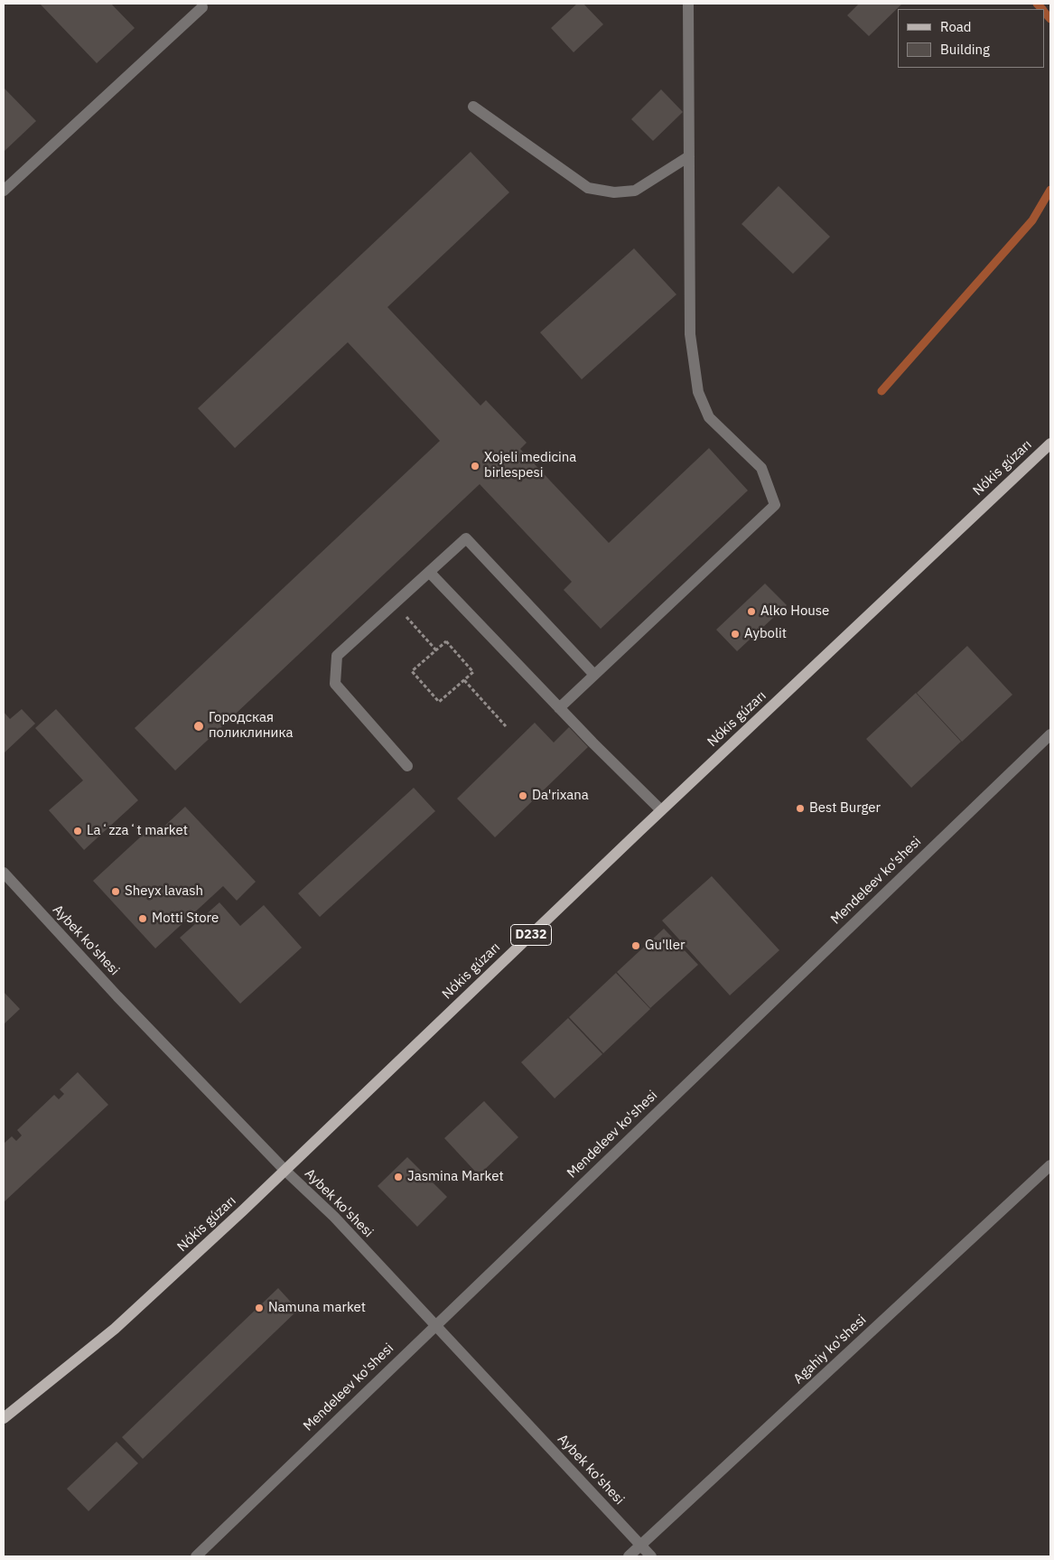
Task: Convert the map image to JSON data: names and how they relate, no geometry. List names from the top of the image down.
{
  "streets": {
    "main road": ["Nókis gúzarı", "D232"],
    "street": ["Mendeleev ko'shesi", "Aybek ko'shesi", "Agahiy ko'shesi"]
  },
  "crossings": [
    ["Nókis gúzarı", "Aybek ko'shesi"],
    ["Mendeleev ko'shesi", "Aybek ko'shesi"],
    ["Aybek ko'shesi", "Agahiy ko'shesi"]
  ],
  "places": [
    "Xojeli medicina birlespesi",
    "Alko House",
    "Aybolit",
    "Городская поликлиника",
    "Da'rixana",
    "Best Burger",
    "Laʻzzaʻt market",
    "Sheyx lavash",
    "Motti Store",
    "Gu'ller",
    "Jasmina Market",
    "Namuna market"
  ],
  "legend": ["Road", "Building"]
}
